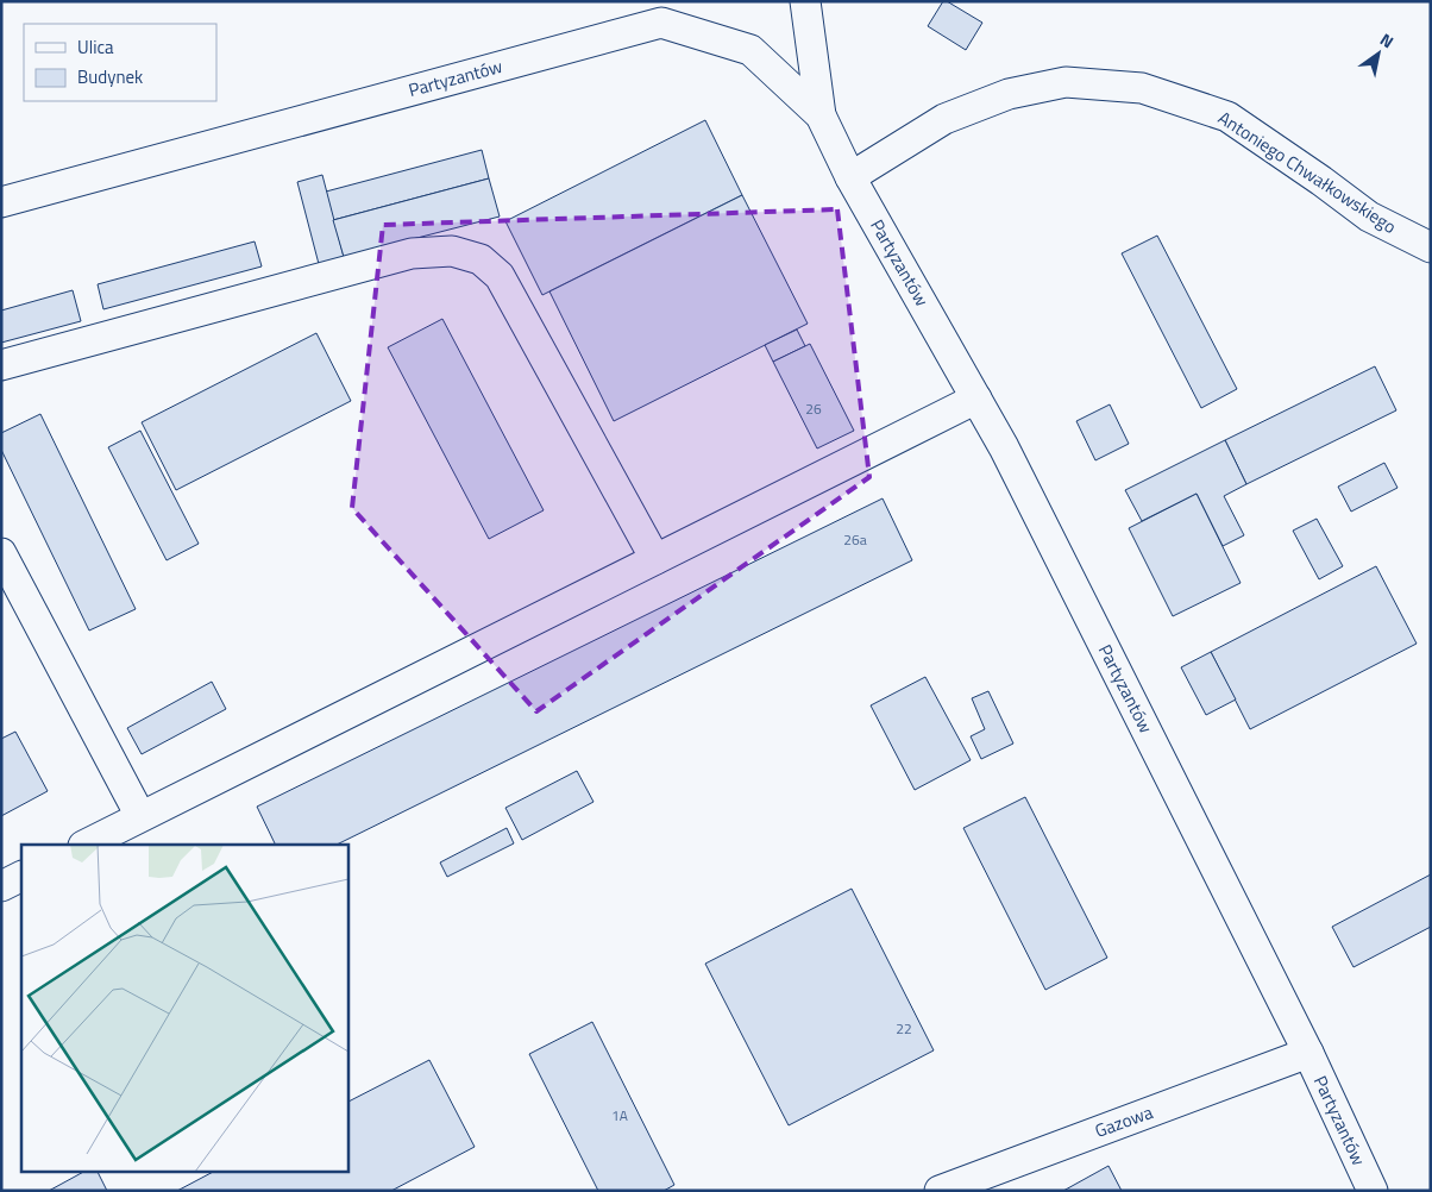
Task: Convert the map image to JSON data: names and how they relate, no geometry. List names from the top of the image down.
{
  "streets": {
    "street": ["Partyzantów", "Antoniego Chwałkowskiego", "Gazowa"]
  },
  "crossings": [
    ["Partyzantów", "Antoniego Chwałkowskiego"],
    ["Partyzantów", "Gazowa"]
  ],
  "house_numbers": [
    "26",
    "26a",
    "22",
    "1A"
  ],
  "legend": ["Ulica", "Budynek"],
  "north": "top right"
}
